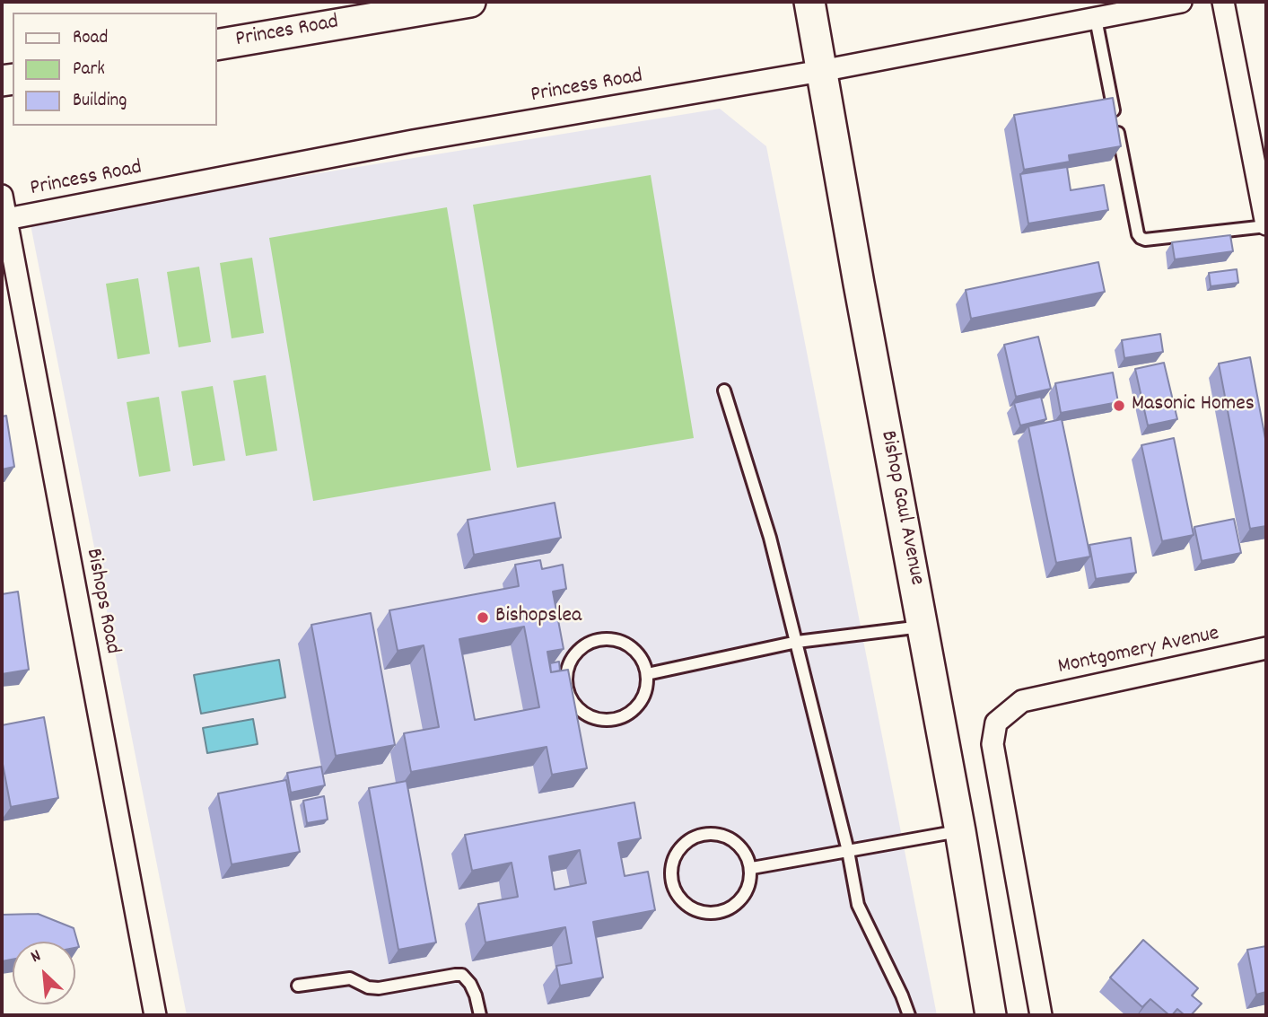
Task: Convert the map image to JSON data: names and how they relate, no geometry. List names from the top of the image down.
{
  "streets": {
    "main road": ["Princes Road", "Bishop Gaul Avenue"],
    "street": ["Princess Road", "Bishops Road", "Montgomery Avenue"]
  },
  "crossings": [
    ["Princess Road", "Bishop Gaul Avenue"],
    ["Princess Road", "Bishops Road"]
  ],
  "places": ["Masonic Homes", "Bishopslea"],
  "legend": ["Road", "Park", "Building"],
  "north": "top left"
}
